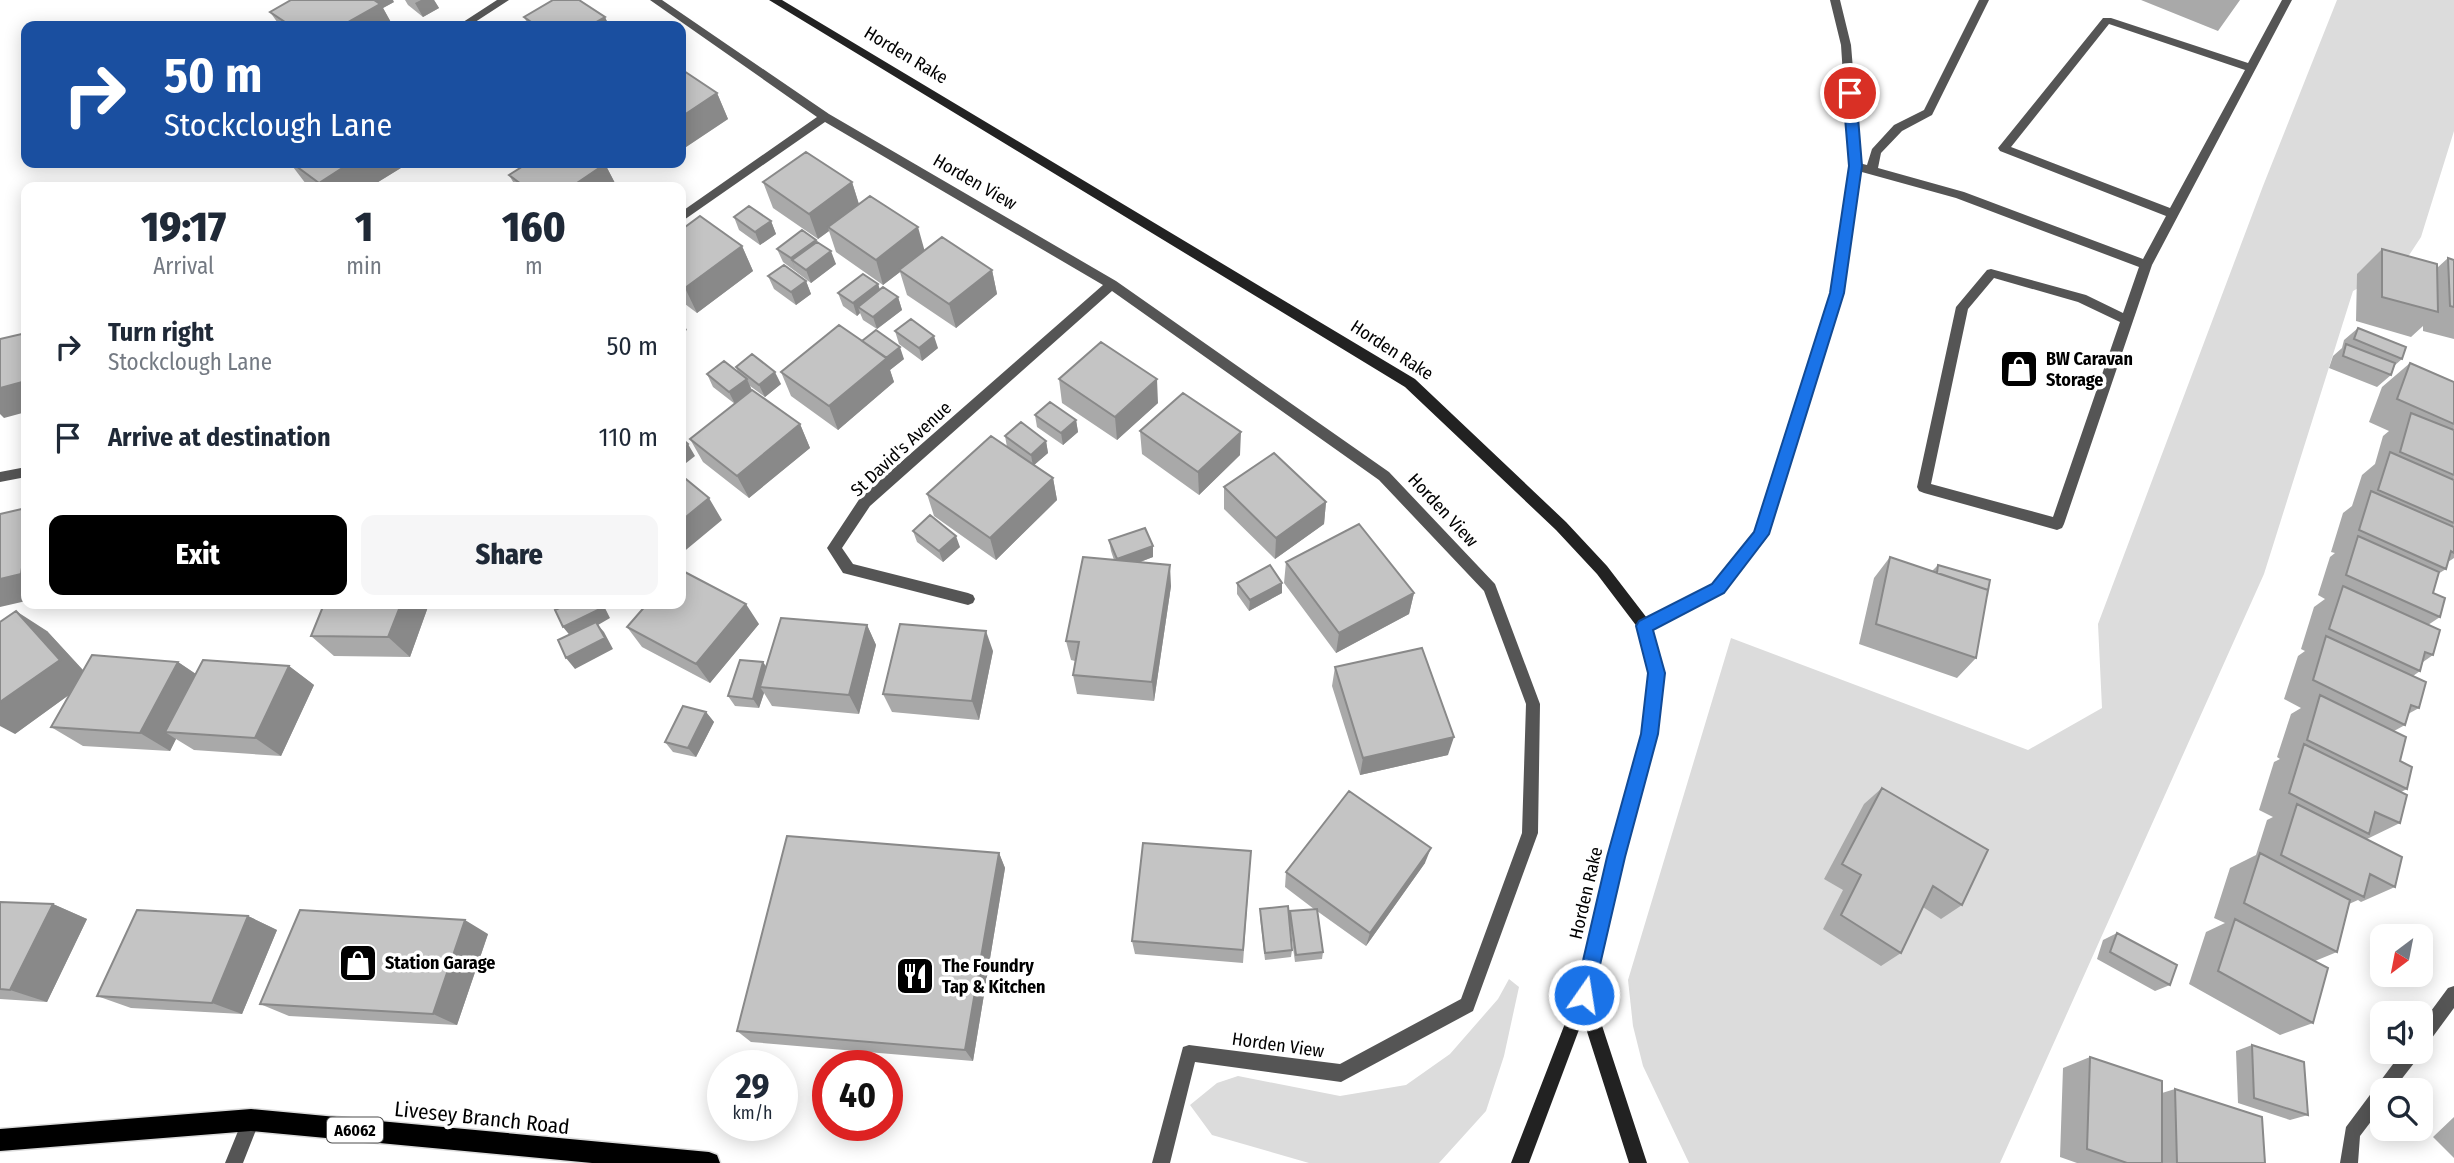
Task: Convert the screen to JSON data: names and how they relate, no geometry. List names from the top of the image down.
{
  "streets": {
    "main road": ["Livesey Branch Road", "A6062"],
    "street": ["Horden Rake", "Horden View", "St David's Avenue"]
  },
  "crossings": [
    ["Horden View", "St David's Avenue"]
  ],
  "places": {
    "shop": ["BW Caravan Storage", "Station Garage"],
    "restaurant": ["The Foundry Tap & Kitchen"]
  },
  "north": "bottom left",
  "page": {
    "turn": ["50 m", "Stockclough Lane"],
    "eta": [
      "19:17",
      "Arrival",
      "1",
      "min",
      "160",
      "m"
    ],
    "list": [
      {
        "name": "Turn right",
        "note": "Stockclough Lane",
        "value": "50 m"
      },
      {
        "name": "Arrive at destination",
        "value": "110 m"
      }
    ],
    "buttons": ["Exit", "Share"],
    "speed": "29 km/h",
    "limit": "40"
  }
}
